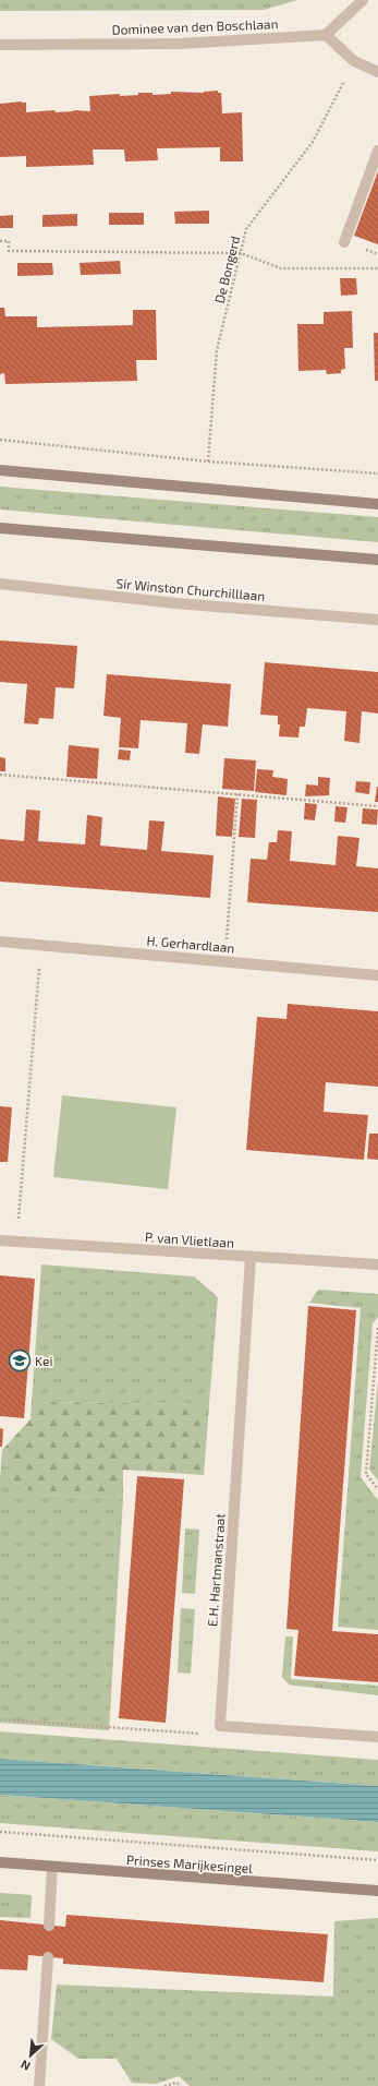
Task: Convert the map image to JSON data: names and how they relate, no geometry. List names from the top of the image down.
{
  "streets": {
    "street": [
      "Dominee van den Boschlaan",
      "Sir Winston Churchilllaan",
      "H. Gerhardlaan",
      "P. van Vlietlaan",
      "E.H. Hartmanstraat",
      "Prinses Marijkesingel"
    ],
    "path": ["De Bongerd"]
  },
  "crossings": [
    ["P. van Vlietlaan", "E.H. Hartmanstraat"]
  ],
  "places": {
    "school or university": ["Kei"]
  },
  "north": "bottom left"
}
